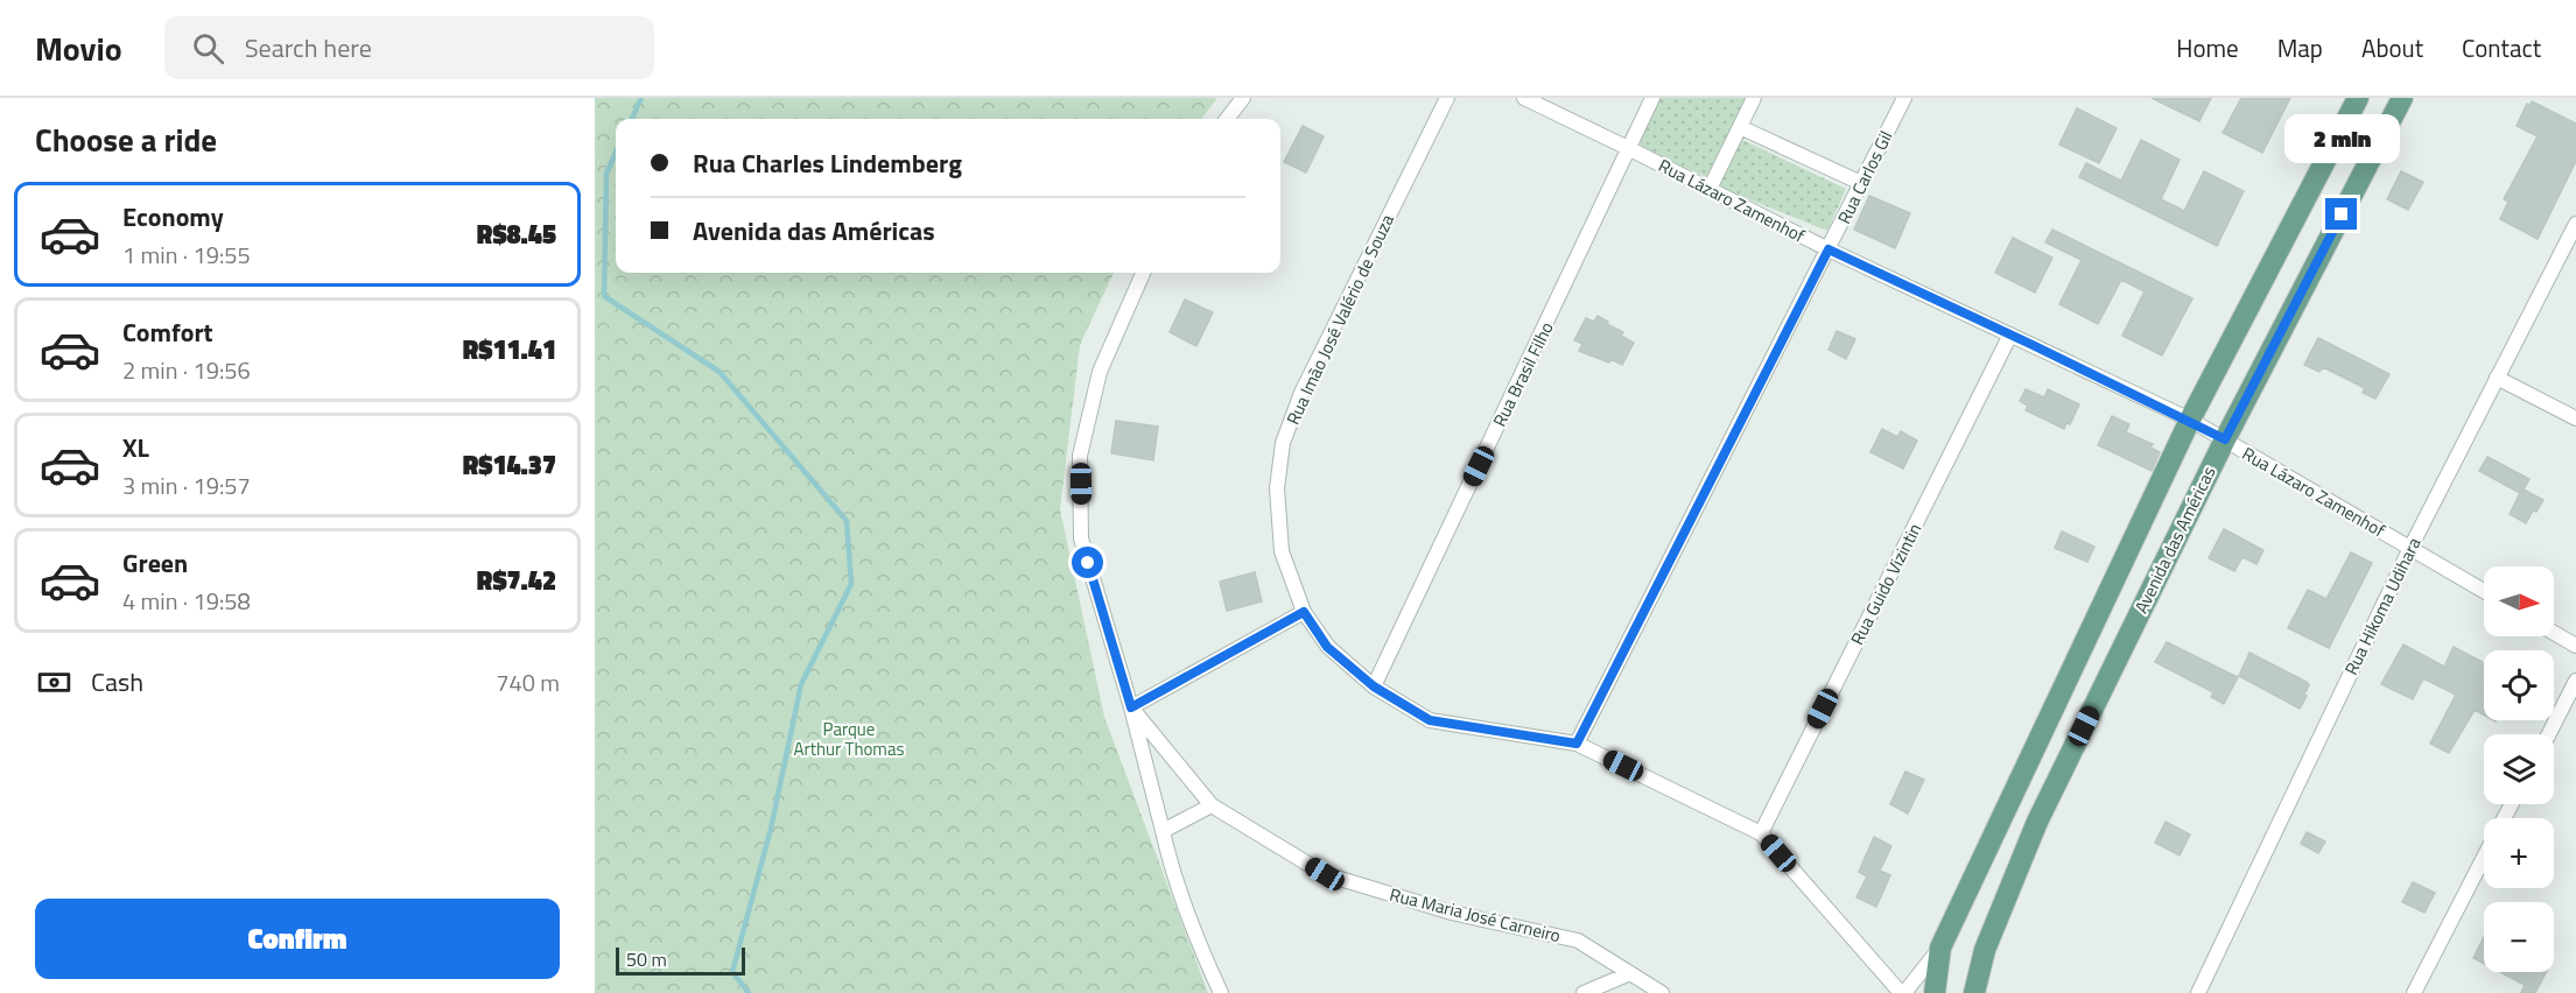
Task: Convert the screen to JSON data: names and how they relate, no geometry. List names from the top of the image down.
{
  "streets": {
    "main road": ["Avenida das Américas"],
    "street": [
      "Rua Carlos Gil",
      "Rua Lázaro Zamenhof",
      "Rua Imão José Valério de Souza",
      "Rua Brasil Filho",
      "Rua Guido Vizintin",
      "Rua Hikoma Udihara",
      "Rua Maria José Carneiro"
    ]
  },
  "crossings": [
    ["Rua Carlos Gil", "Rua Lázaro Zamenhof"],
    ["Rua Carlos Gil", "Rua Imão José Valério de Souza"],
    ["Rua Lázaro Zamenhof", "Rua Brasil Filho"],
    ["Rua Lázaro Zamenhof", "Avenida das Américas"],
    ["Rua Lázaro Zamenhof", "Rua Guido Vizintin"],
    ["Rua Lázaro Zamenhof", "Rua Hikoma Udihara"],
    ["Rua Imão José Valério de Souza", "Rua Brasil Filho"],
    ["Rua Imão José Valério de Souza", "Rua Guido Vizintin"]
  ],
  "parks": ["Parque Arthur Thomas"],
  "scale_bar": "50 m",
  "north": "right",
  "page": {
    "header": "Movio",
    "search": "Search here",
    "nav": [
      "Home",
      "Map",
      "About",
      "Contact"
    ],
    "heading": "Choose a ride",
    "bubble": "2 min",
    "banner": ["Rua Charles Lindemberg", "Avenida das Américas"],
    "list": [
      {
        "name": "Economy",
        "note": "1 min · 19:55",
        "value": "R$8.45"
      },
      {
        "name": "Comfort",
        "note": "2 min · 19:56",
        "value": "R$11.41"
      },
      {
        "name": "XL",
        "note": "3 min · 19:57",
        "value": "R$14.37"
      },
      {
        "name": "Green",
        "note": "4 min · 19:58",
        "value": "R$7.42"
      }
    ],
    "map_buttons": ["+", "−"],
    "pay": ["Cash", "740 m"],
    "buttons": "Confirm",
    "scale": "50 m"
  }
}
